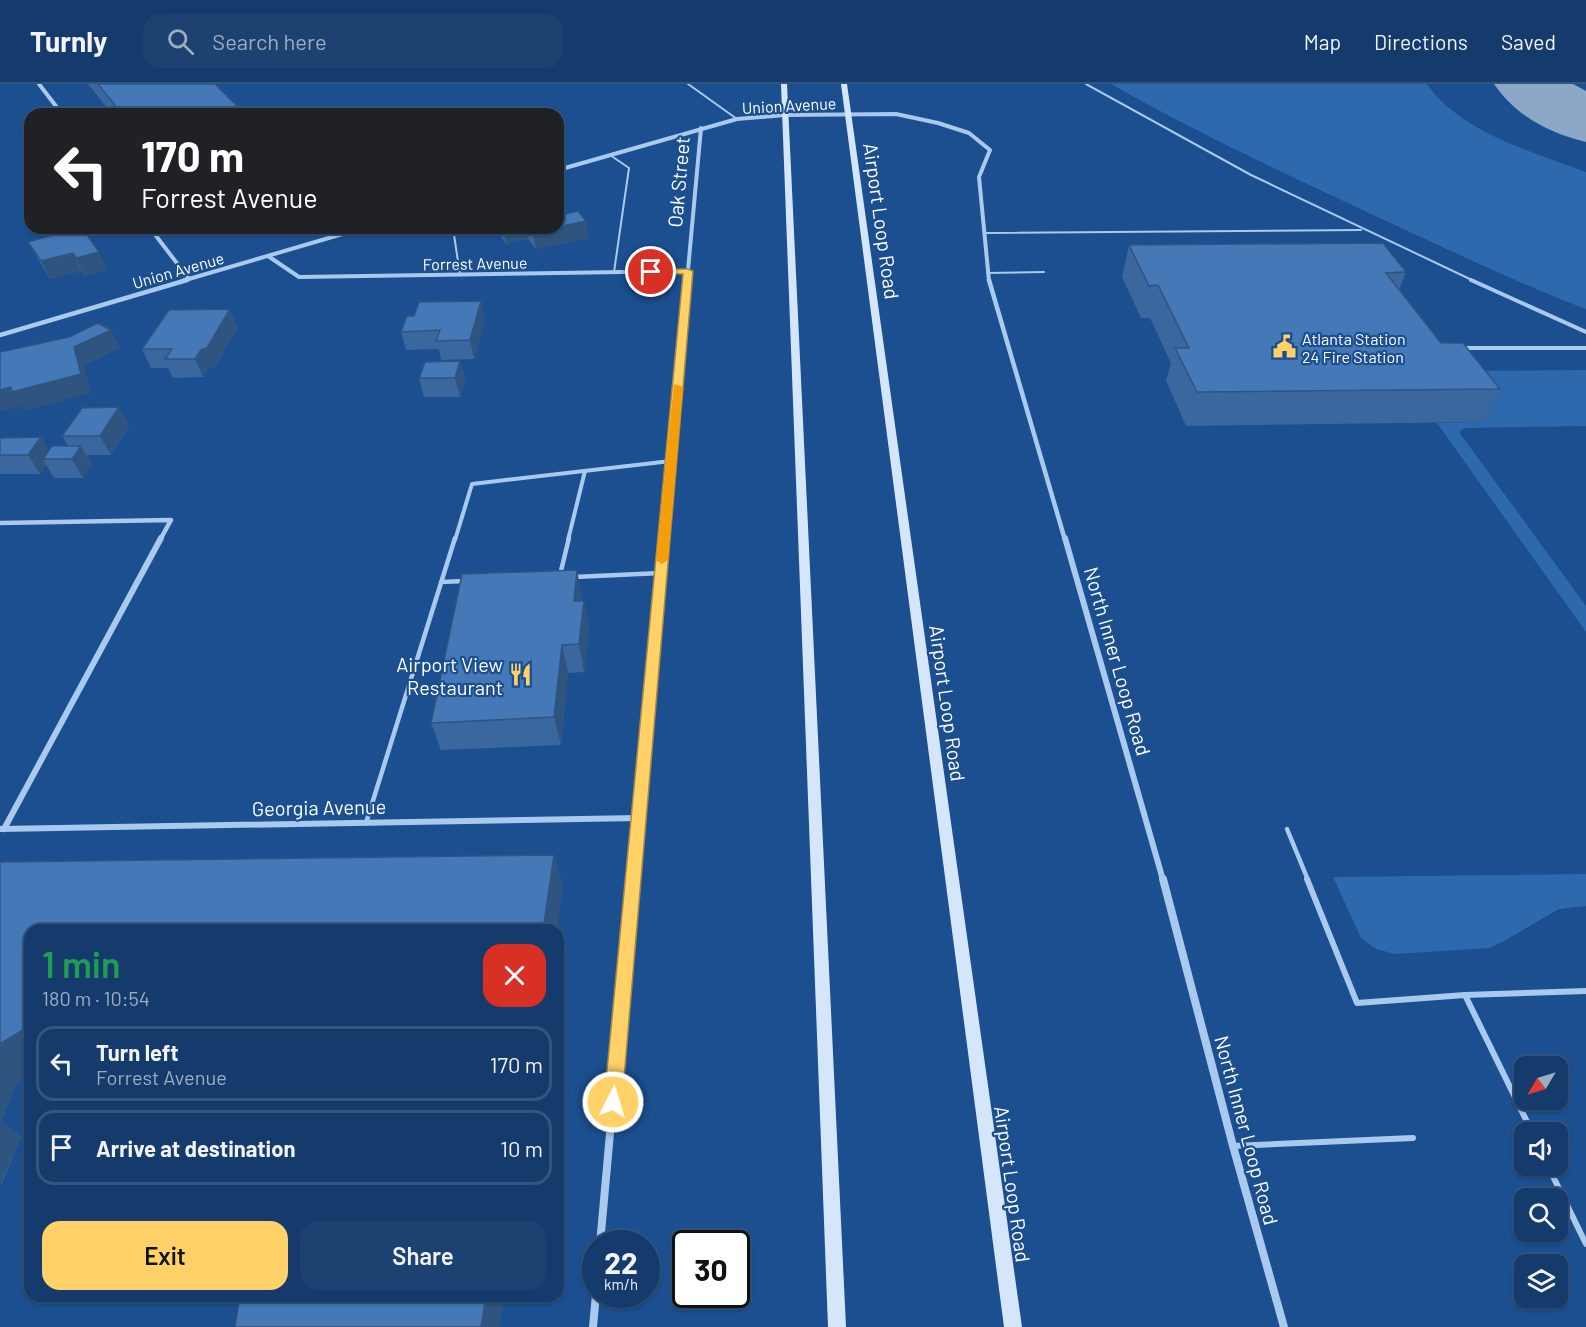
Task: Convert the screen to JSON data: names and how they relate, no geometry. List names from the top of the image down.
{
  "streets": {
    "main road": ["Airport Loop Road"],
    "street": [
      "Union Avenue",
      "Oak Street",
      "Forrest Avenue",
      "North Inner Loop Road",
      "Georgia Avenue"
    ]
  },
  "crossings": [
    ["Union Avenue", "Oak Street"],
    ["Union Avenue", "Airport Loop Road"],
    ["Union Avenue", "Forrest Avenue"],
    ["Union Avenue", "North Inner Loop Road"],
    ["Oak Street", "Forrest Avenue"],
    ["Oak Street", "Georgia Avenue"],
    ["Airport Loop Road", "North Inner Loop Road"]
  ],
  "places": {
    "public building": ["Atlanta Station 24 Fire Station"],
    "restaurant": ["Airport View Restaurant"]
  },
  "north": "bottom left",
  "page": {
    "header": "Turnly",
    "search": "Search here",
    "nav": ["Map", "Directions", "Saved"],
    "turn": ["170 m", "Forrest Avenue"],
    "heading": ["1 min", "180 m · 10:54"],
    "list": [
      {
        "name": "Turn left",
        "note": "Forrest Avenue",
        "value": "170 m"
      },
      {
        "name": "Arrive at destination",
        "value": "10 m"
      }
    ],
    "buttons": ["Exit", "Share"],
    "speed": "22 km/h",
    "limit": "30"
  }
}
